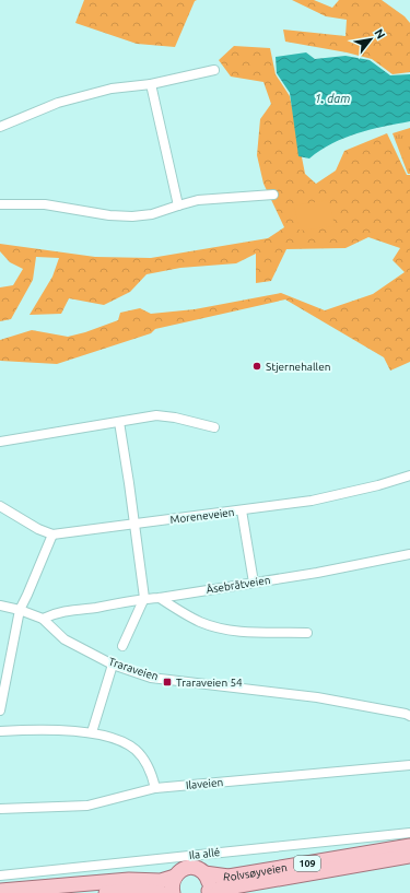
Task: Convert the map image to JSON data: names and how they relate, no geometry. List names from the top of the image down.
{
  "streets": {
    "main road": ["109", "Rolvsøyveien"],
    "street": [
      "Moreneveien",
      "Åsebråtveien",
      "Traraveien",
      "Ilaveien",
      "Ila allé"
    ]
  },
  "crossings": [
    ["Åsebråtveien", "Traraveien"],
    ["109", "Rolvsøyveien"]
  ],
  "water": ["1. dam"],
  "places": {
    "other": ["Stjernehallen"],
    "transit": ["Traraveien 54"]
  },
  "north": "top right"
}
